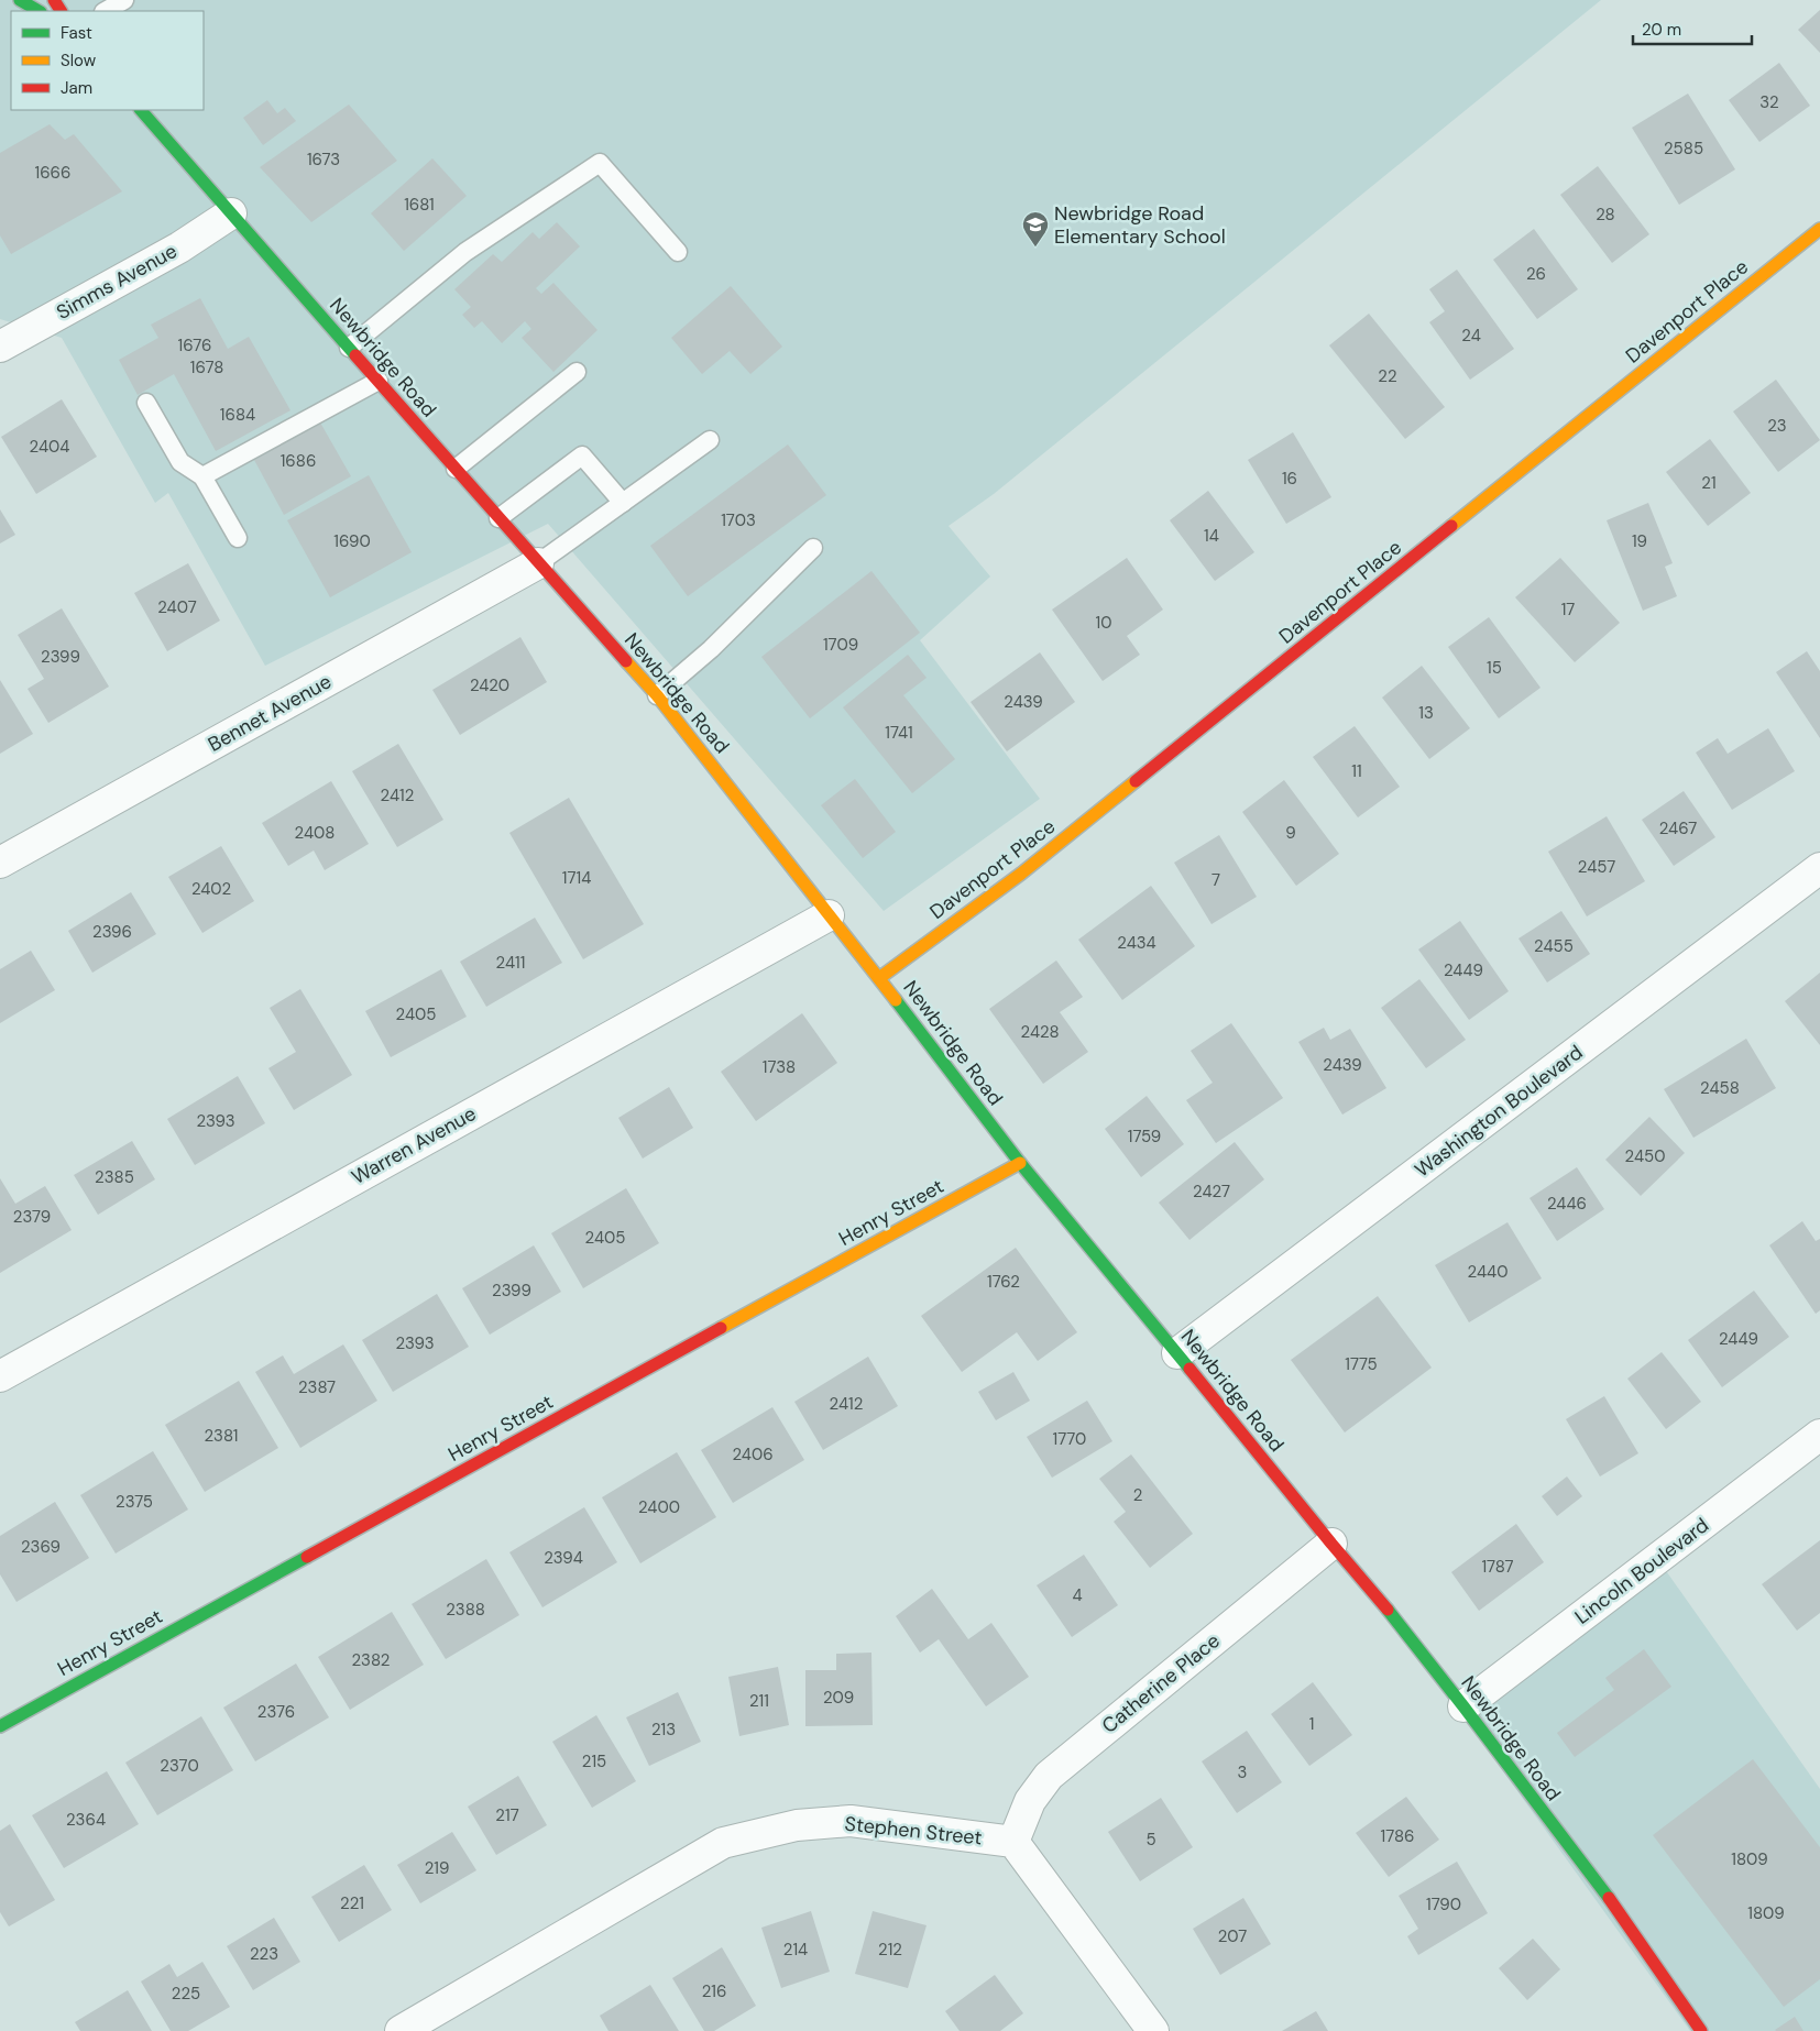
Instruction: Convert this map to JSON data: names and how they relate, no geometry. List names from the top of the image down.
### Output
{
  "streets": {
    "main road": ["Davenport Place", "Newbridge Road", "Henry Street"],
    "street": [
      "Simms Avenue",
      "Bennet Avenue",
      "Washington Boulevard",
      "Warren Avenue",
      "Lincoln Boulevard",
      "Catherine Place",
      "Stephen Street"
    ]
  },
  "crossings": [
    ["Simms Avenue", "Newbridge Road"],
    ["Davenport Place", "Newbridge Road"],
    ["Newbridge Road", "Bennet Avenue"],
    ["Newbridge Road", "Washington Boulevard"],
    ["Newbridge Road", "Warren Avenue"],
    ["Newbridge Road", "Henry Street"],
    ["Newbridge Road", "Lincoln Boulevard"],
    ["Newbridge Road", "Catherine Place"],
    ["Catherine Place", "Stephen Street"]
  ],
  "places": {
    "school or university": ["Newbridge Road Elementary School"]
  },
  "house_numbers": [
    "32",
    "2585",
    "1673",
    "1666",
    "1681",
    "28",
    "26",
    "24",
    "1676",
    "1678",
    "22",
    "1684",
    "23",
    "2404",
    "1686",
    "16",
    "21",
    "1703",
    "14",
    "1690",
    "19",
    "2407",
    "17",
    "10",
    "1709",
    "2399",
    "15",
    "2420",
    "2439",
    "13",
    "1741",
    "11",
    "2412",
    "2467",
    "2408",
    "9",
    "2457",
    "1714",
    "7",
    "2402",
    "2396",
    "2434",
    "2455",
    "2411",
    "2449",
    "2405",
    "2428",
    "2439",
    "1738",
    "2458",
    "2393",
    "1759",
    "2450",
    "2385",
    "2427",
    "2446",
    "2379",
    "2405",
    "2440",
    "1762",
    "2399",
    "2449",
    "2393",
    "1775",
    "2387",
    "2412",
    "2381",
    "1770",
    "2406",
    "2",
    "2375",
    "2400",
    "2369",
    "2394",
    "1787",
    "4",
    "2388",
    "2382",
    "209",
    "211",
    "2376",
    "1",
    "213",
    "215",
    "2370",
    "3",
    "217",
    "2364",
    "1786",
    "5",
    "1809",
    "219",
    "221",
    "1790",
    "1809",
    "207",
    "214",
    "212",
    "223",
    "216",
    "225"
  ],
  "legend": ["Fast", "Slow", "Jam"],
  "scale_bar": "20 m"
}
